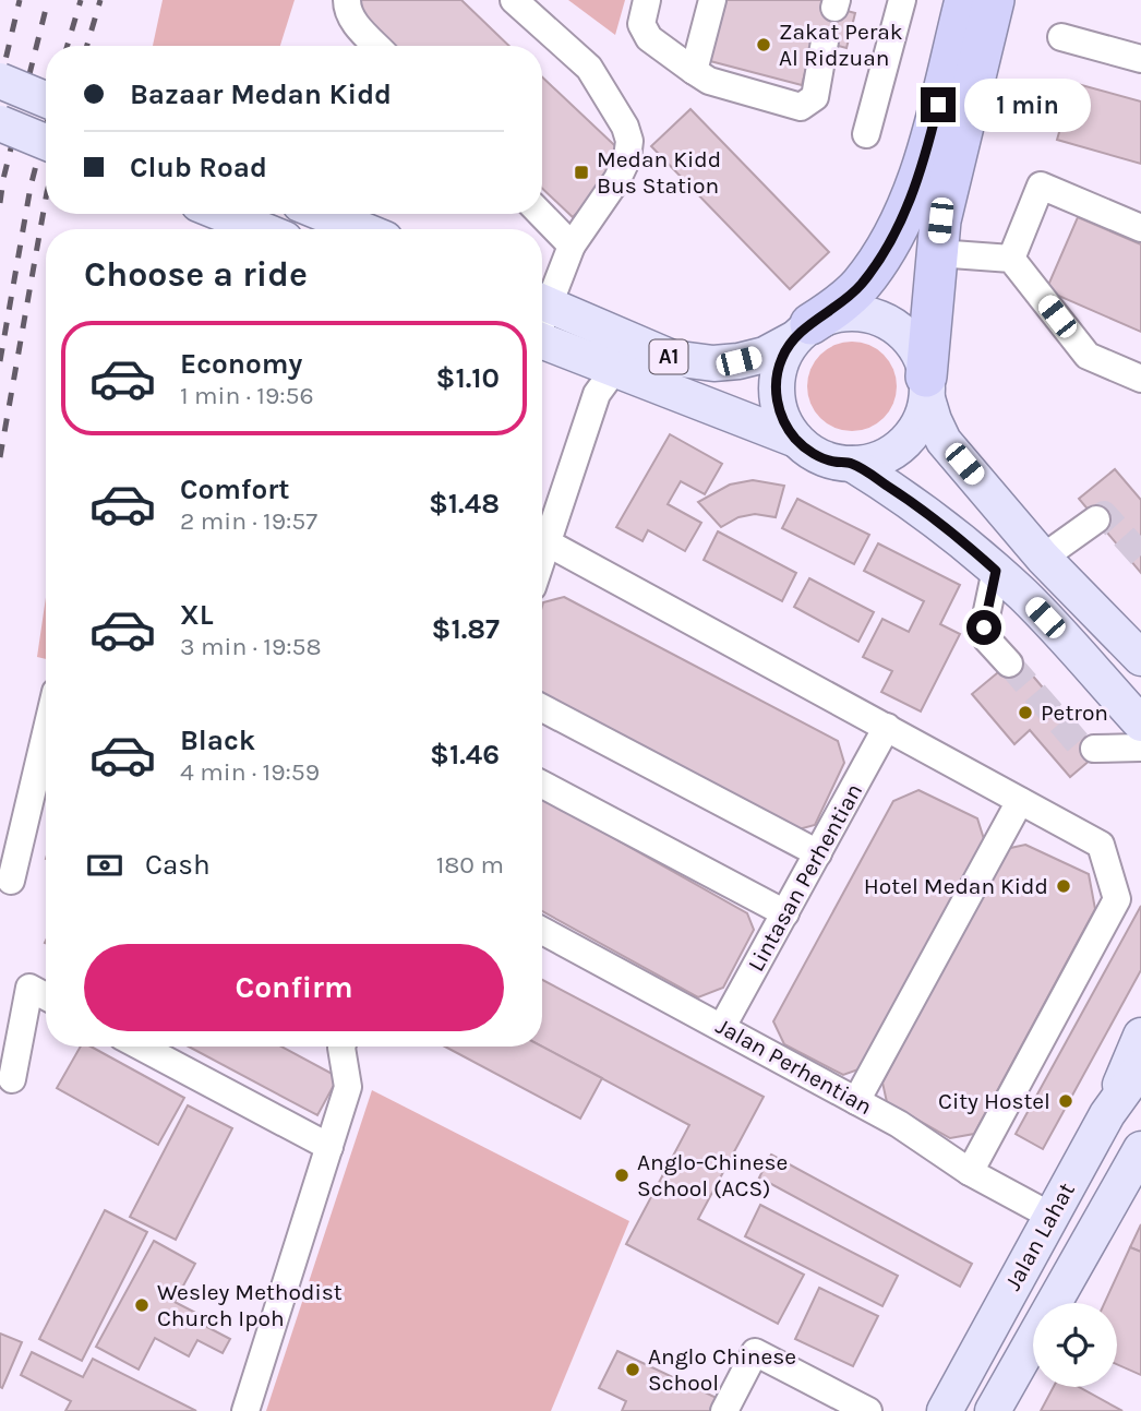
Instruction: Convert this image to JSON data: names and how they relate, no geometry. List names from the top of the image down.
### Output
{
  "streets": {
    "main road": ["A1", "Jalan Lahat"],
    "street": ["Lintasan Perhentian", "Jalan Perhentian"]
  },
  "crossings": [
    ["Lintasan Perhentian", "Jalan Perhentian"],
    ["Jalan Perhentian", "Jalan Lahat"]
  ],
  "places": {
    "other": [
      "Zakat Perak Al Ridzuan",
      "Petron",
      "Hotel Medan Kidd",
      "City Hostel",
      "Anglo-Chinese School (ACS)",
      "Wesley Methodist Church Ipoh",
      "Anglo Chinese School"
    ],
    "transit": ["Medan Kidd Bus Station"]
  },
  "page": {
    "banner": ["Bazaar Medan Kidd", "Club Road"],
    "bubble": "1 min",
    "heading": "Choose a ride",
    "list": [
      {
        "name": "Economy",
        "note": "1 min · 19:56",
        "value": "$1.10"
      },
      {
        "name": "Comfort",
        "note": "2 min · 19:57",
        "value": "$1.48"
      },
      {
        "name": "XL",
        "note": "3 min · 19:58",
        "value": "$1.87"
      },
      {
        "name": "Black",
        "note": "4 min · 19:59",
        "value": "$1.46"
      }
    ],
    "pay": ["Cash", "180 m"],
    "buttons": "Confirm"
  }
}
